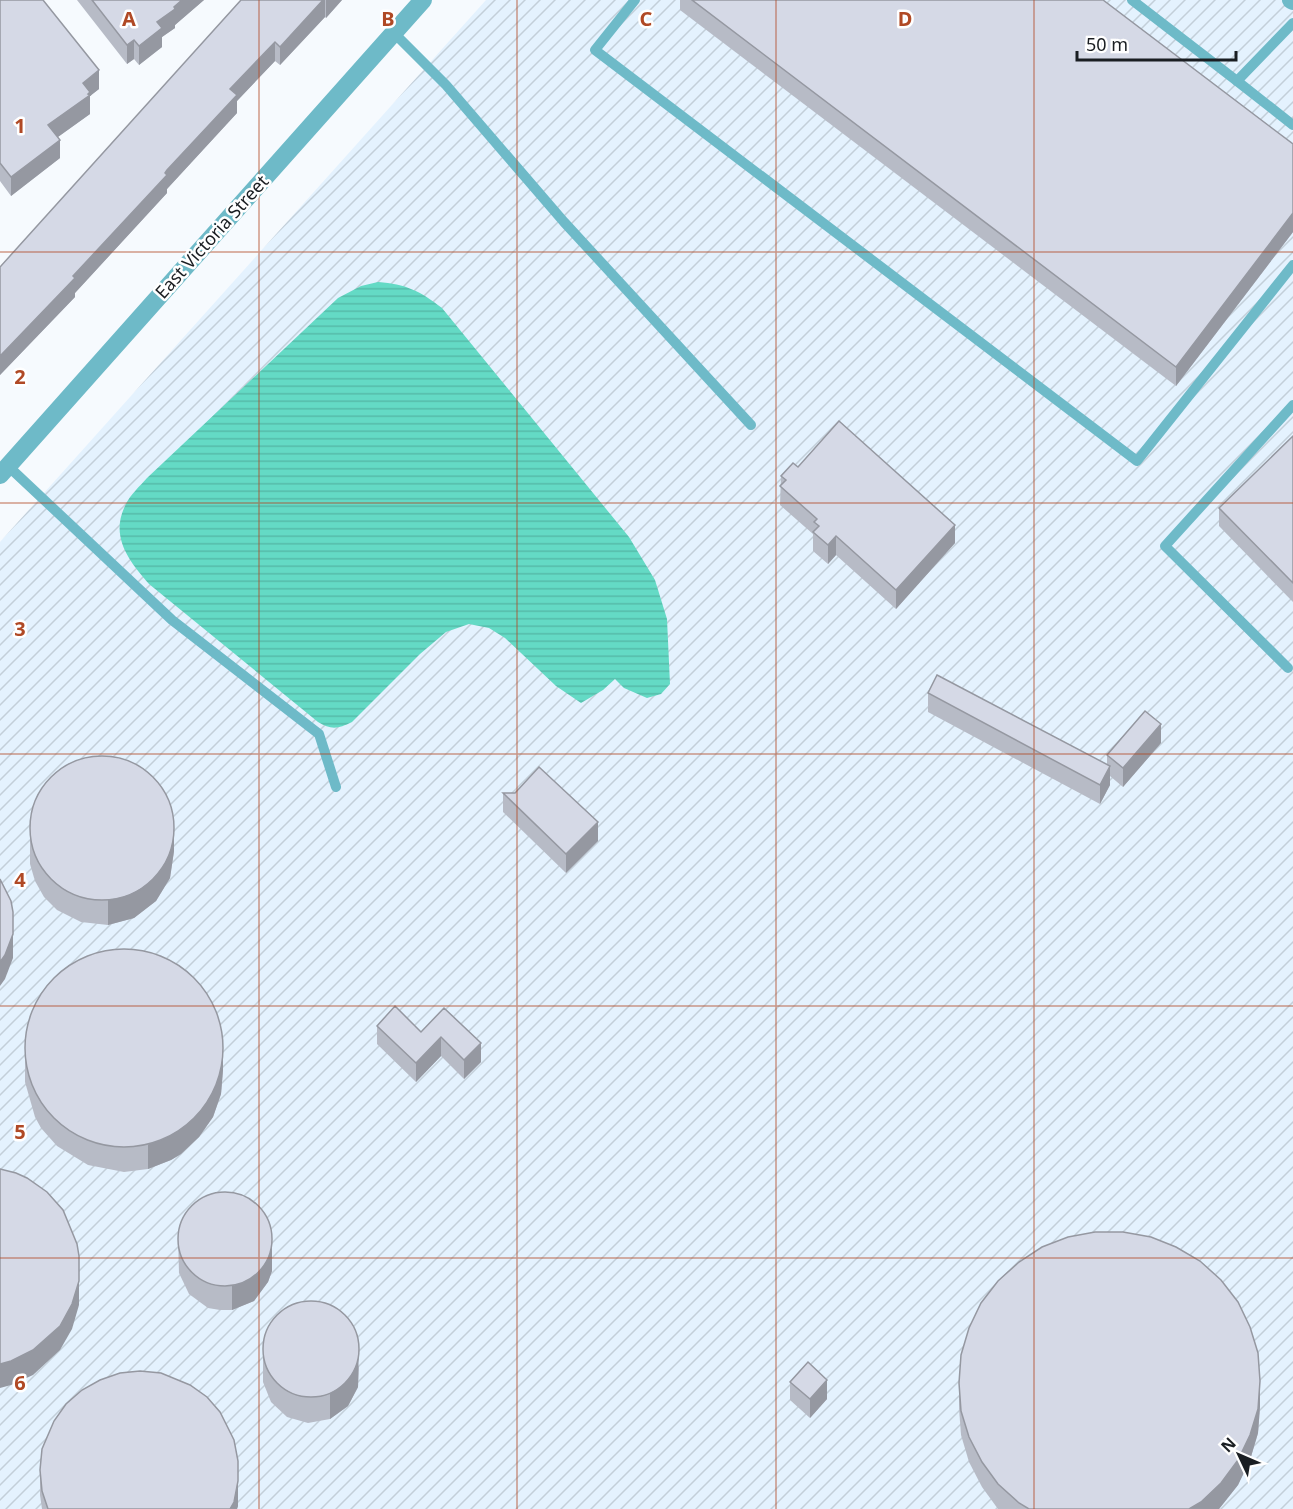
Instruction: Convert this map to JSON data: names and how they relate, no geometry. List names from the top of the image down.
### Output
{
  "streets": {
    "street": ["East Victoria Street"]
  },
  "scale_bar": "50 m",
  "north": "top left",
  "grid": {
    "columns": [
      "A",
      "B",
      "C",
      "D"
    ],
    "rows": [
      "1",
      "2",
      "3",
      "4",
      "5",
      "6"
    ]
  }
}
